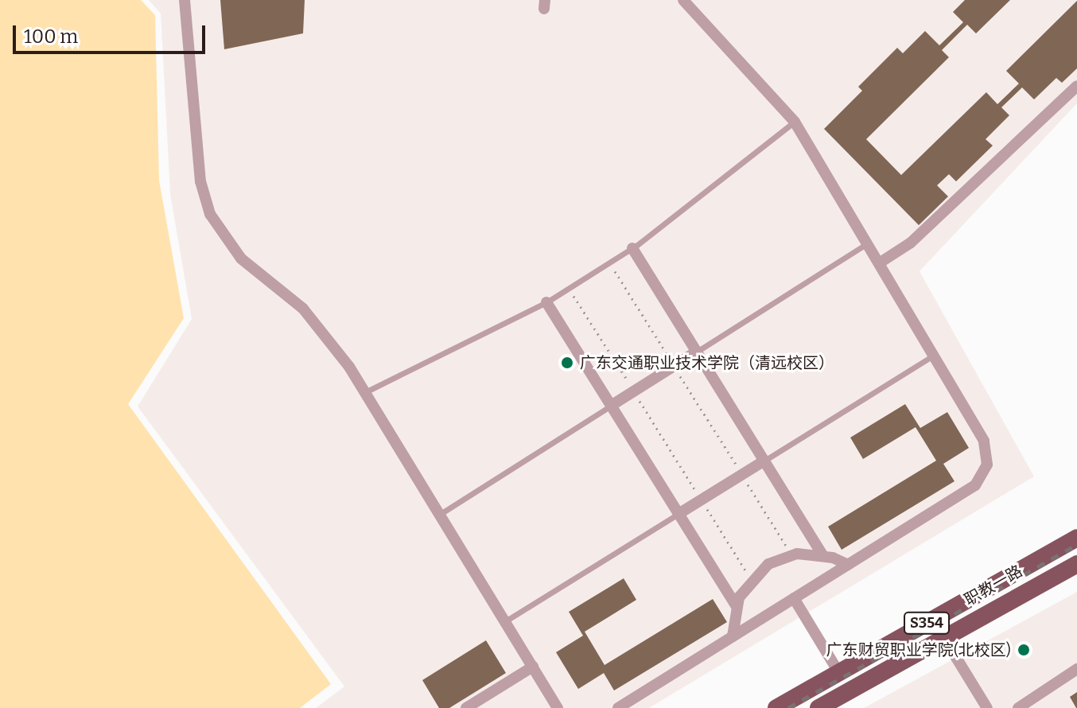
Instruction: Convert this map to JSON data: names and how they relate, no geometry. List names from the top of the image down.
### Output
{
  "streets": {
    "main road": ["职教一路", "S354"]
  },
  "places": ["广东交通职业技术学院（清远校区）", "广东财贸职业学院(北校区)"],
  "scale_bar": "100 m"
}
